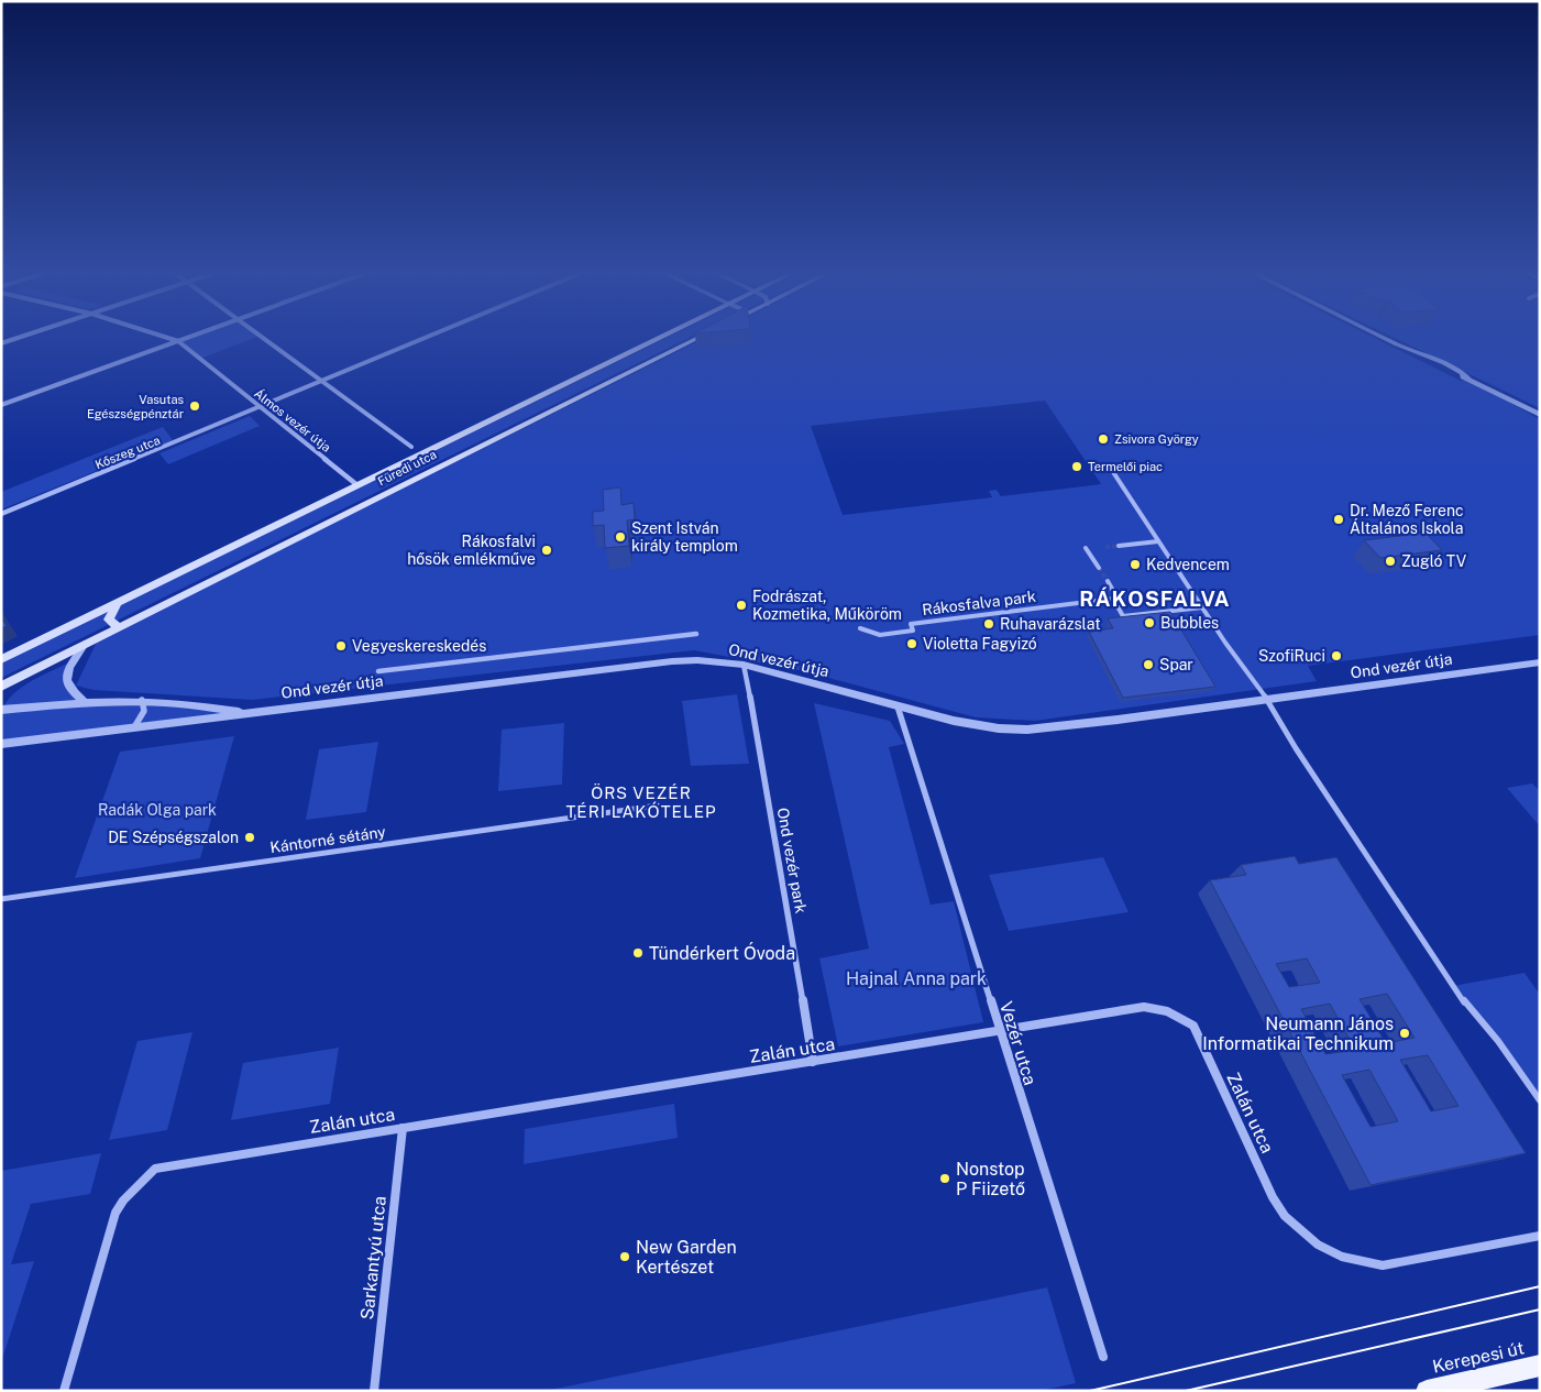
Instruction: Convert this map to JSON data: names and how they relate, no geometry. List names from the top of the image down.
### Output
{
  "streets": {
    "main road": ["Füredi utca", "Kerepesi út"],
    "street": [
      "Álmos vezér útja",
      "Kőszeg utca",
      "Rákosfalva park",
      "Ond vezér útja",
      "Kántorné sétány",
      "Ond vezér park",
      "Vezér utca",
      "Zalán utca",
      "Sarkantyú utca"
    ]
  },
  "crossings": [
    ["Álmos vezér útja", "Kőszeg utca"],
    ["Álmos vezér útja", "Füredi utca"],
    ["Ond vezér útja", "Ond vezér park"],
    ["Ond vezér útja", "Vezér utca"],
    ["Ond vezér park", "Zalán utca"],
    ["Vezér utca", "Zalán utca"],
    ["Zalán utca", "Sarkantyú utca"]
  ],
  "districts": ["RÁKOSFALVA", "ÖRS VEZÉR TÉRI LAKÓTELEP"],
  "parks": ["Radák Olga park", "Hajnal Anna park"],
  "places": [
    "Vasutas Egészségpénztár",
    "Zsivora György",
    "Termelői piac",
    "Dr. Mező Ferenc Általános Iskola",
    "Szent István király templom",
    "Rákosfalvi hősök emlékműve",
    "Zugló TV",
    "Kedvencem",
    "Fodrászat, Kozmetika, Műköröm",
    "Bubbles",
    "Ruhavarázslat",
    "Violetta Fagyizó",
    "Vegyeskereskedés",
    "SzofiRuci",
    "Spar",
    "DE Szépségszalon",
    "Tündérkert Óvoda",
    "Neumann János Informatikai Technikum",
    "Nonstop P Fiizető",
    "New Garden Kertészet"
  ]
}
